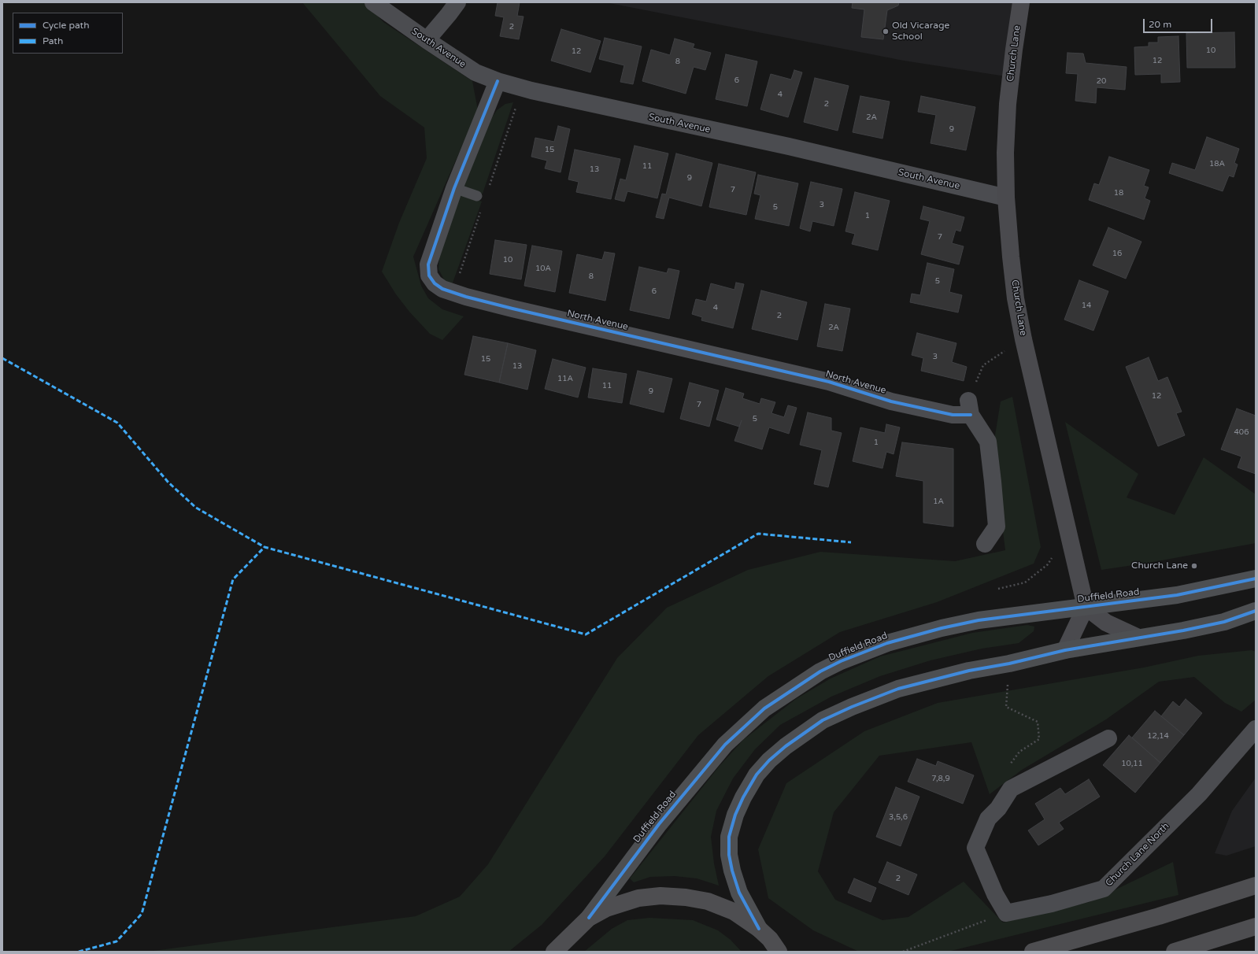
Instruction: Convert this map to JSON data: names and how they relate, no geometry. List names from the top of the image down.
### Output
{
  "streets": {
    "main road": ["Duffield Road"],
    "street": [
      "South Avenue",
      "Church Lane",
      "North Avenue",
      "Church Lane North"
    ]
  },
  "crossings": [
    ["South Avenue", "Church Lane"],
    ["South Avenue", "North Avenue"],
    ["Church Lane", "Duffield Road"]
  ],
  "places": ["Old Vicarage School", "Church Lane"],
  "house_numbers": [
    "2",
    "10",
    "12",
    "12",
    "8",
    "6",
    "20",
    "4",
    "2",
    "2A",
    "9",
    "15",
    "18A",
    "11",
    "13",
    "9",
    "7",
    "18",
    "3",
    "5",
    "1",
    "7",
    "16",
    "10",
    "10A",
    "8",
    "5",
    "6",
    "14",
    "4",
    "2",
    "2A",
    "3",
    "15",
    "13",
    "11A",
    "11",
    "9",
    "12",
    "7",
    "5",
    "406",
    "1",
    "1A",
    "12,14",
    "10,11",
    "7,8,9",
    "3,5,6",
    "2"
  ],
  "legend": ["Cycle path", "Path"],
  "scale_bar": "20 m"
}
